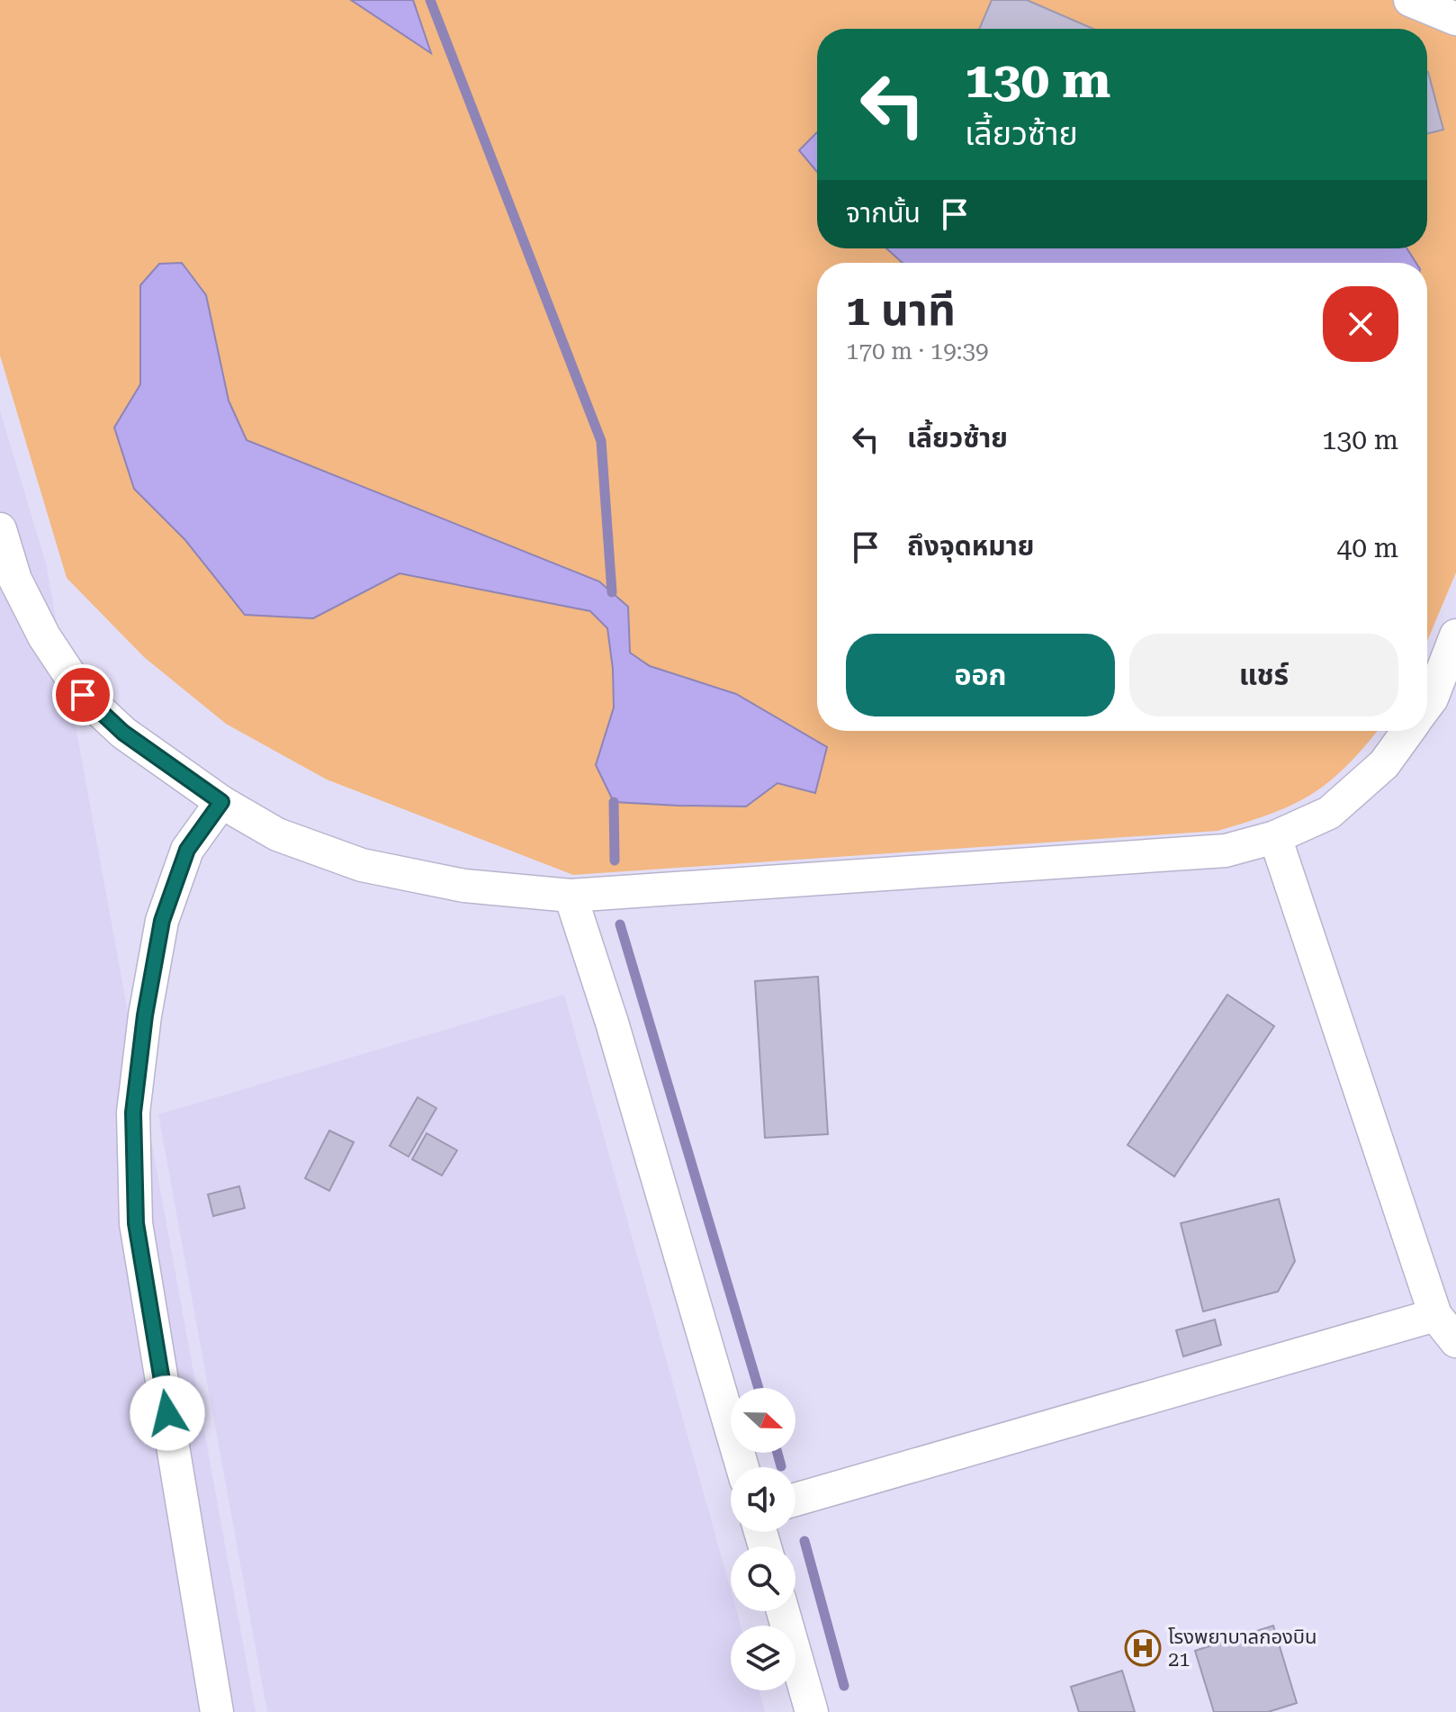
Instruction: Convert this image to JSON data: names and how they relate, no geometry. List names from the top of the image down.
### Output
{
  "places": {
    "hospital": ["โรงพยาบาลกองบิน 21"]
  },
  "north": "right",
  "page": {
    "turn": ["130 m", "เลี้ยวซ้าย"],
    "then": "จากนั้น",
    "heading": ["1 นาที", "170 m · 19:39"],
    "list": [
      {
        "name": "เลี้ยวซ้าย",
        "value": "130 m"
      },
      {
        "name": "ถึงจุดหมาย",
        "value": "40 m"
      }
    ],
    "buttons": ["ออก", "แชร์"]
  }
}
